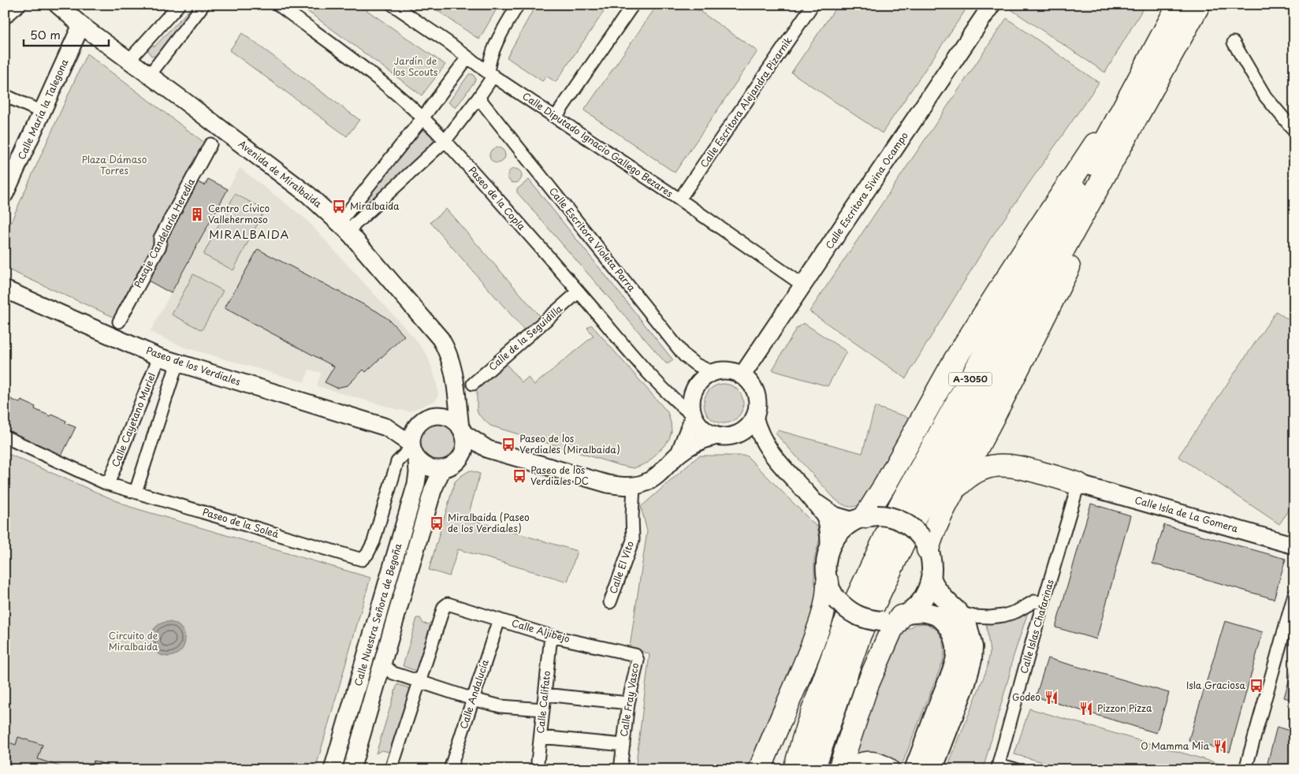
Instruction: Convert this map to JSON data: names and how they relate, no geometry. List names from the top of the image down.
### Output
{
  "streets": {
    "highway": ["A-3050"],
    "street": [
      "Calle Escritora Alejandra Pizarnik",
      "Calle María la Talegona",
      "Calle Diputado Ignacio Gallego Bezares",
      "Avenida de Miralbaida",
      "Calle Escritora Sivina Ocampo",
      "Paseo de la Copla",
      "Pasaje Candelaria Heredia",
      "Calle Escritora Violeta Parra",
      "Calle de la Seguidilla",
      "Paseo de los Verdiales",
      "Calle Cayetano Muriel",
      "Calle Isla de La Gomera",
      "Paseo de la Soleá",
      "Calle El Vito",
      "Calle Nuestra Señora de Begoña",
      "Calle Islas Chafarinas",
      "Calle Aljibejo",
      "Calle Andalucía",
      "Calle Fray Vasco",
      "Calle Califato"
    ]
  },
  "crossings": [
    ["Calle Escritora Alejandra Pizarnik", "Calle Diputado Ignacio Gallego Bezares"],
    ["Calle María la Talegona", "Avenida de Miralbaida"],
    ["Calle Diputado Ignacio Gallego Bezares", "Calle Escritora Sivina Ocampo"],
    ["Avenida de Miralbaida", "Paseo de los Verdiales"],
    ["Avenida de Miralbaida", "Paseo de la Soleá"],
    ["Avenida de Miralbaida", "Calle Nuestra Señora de Begoña"],
    ["Calle Escritora Sivina Ocampo", "Paseo de la Copla"],
    ["Calle Escritora Sivina Ocampo", "Calle Escritora Violeta Parra"],
    ["Paseo de la Copla", "Calle Escritora Violeta Parra"],
    ["Paseo de la Copla", "Calle de la Seguidilla"],
    ["Paseo de los Verdiales", "Calle Cayetano Muriel"],
    ["Paseo de los Verdiales", "Paseo de la Soleá"],
    ["Paseo de los Verdiales", "Calle Nuestra Señora de Begoña"],
    ["Calle Cayetano Muriel", "Paseo de la Soleá"],
    ["Calle Isla de La Gomera", "Calle Islas Chafarinas"],
    ["Paseo de la Soleá", "Calle Nuestra Señora de Begoña"],
    ["Calle Aljibejo", "Calle Andalucía"],
    ["Calle Aljibejo", "Calle Fray Vasco"],
    ["Calle Aljibejo", "Calle Califato"]
  ],
  "districts": ["MIRALBAIDA"],
  "parks": ["Jardín de los Scouts", "Plaza Dámaso Torres", "Circuito de Miralbaida"],
  "places": {
    "bus stop": [
      "Miralbaida",
      "Paseo de los Verdiales (Miralbaida)",
      "Paseo de los Verdiales DC",
      "Miralbaida (Paseo de los Verdiales)",
      "Isla Graciosa"
    ],
    "building": ["Centro Cívico Vallehermoso"],
    "restaurant": ["Godeo", "Pizzon Pizza", "O Mamma Mia"]
  },
  "scale_bar": "50 m"
}
